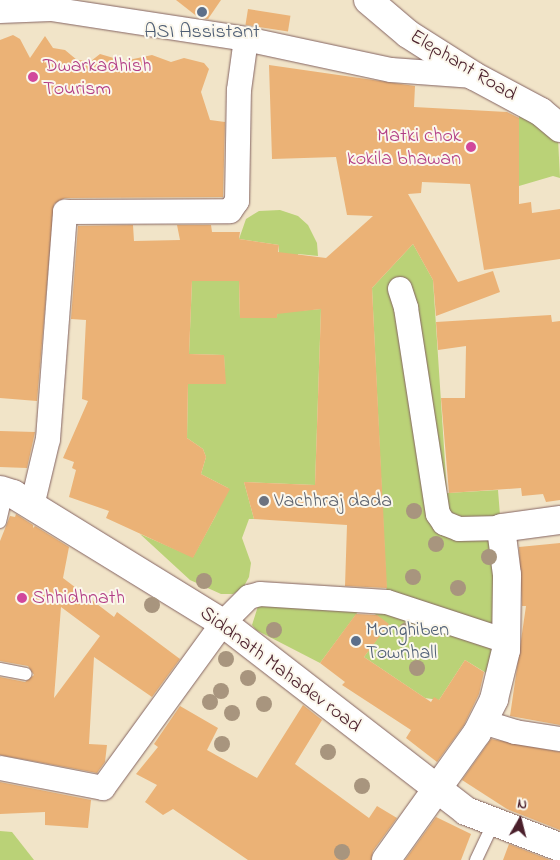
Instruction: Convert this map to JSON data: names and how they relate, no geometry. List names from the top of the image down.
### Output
{
  "streets": {
    "main road": ["Elephant Road", "Siddnath Mahadev road"]
  },
  "places": [
    "ASI Assistant",
    "Dwarkadhish Tourism",
    "Matki chok kokila bhawan",
    "Vachhraj dada",
    "Shhidhnath",
    "Monghiben Townhall"
  ],
  "north": "top"
}
